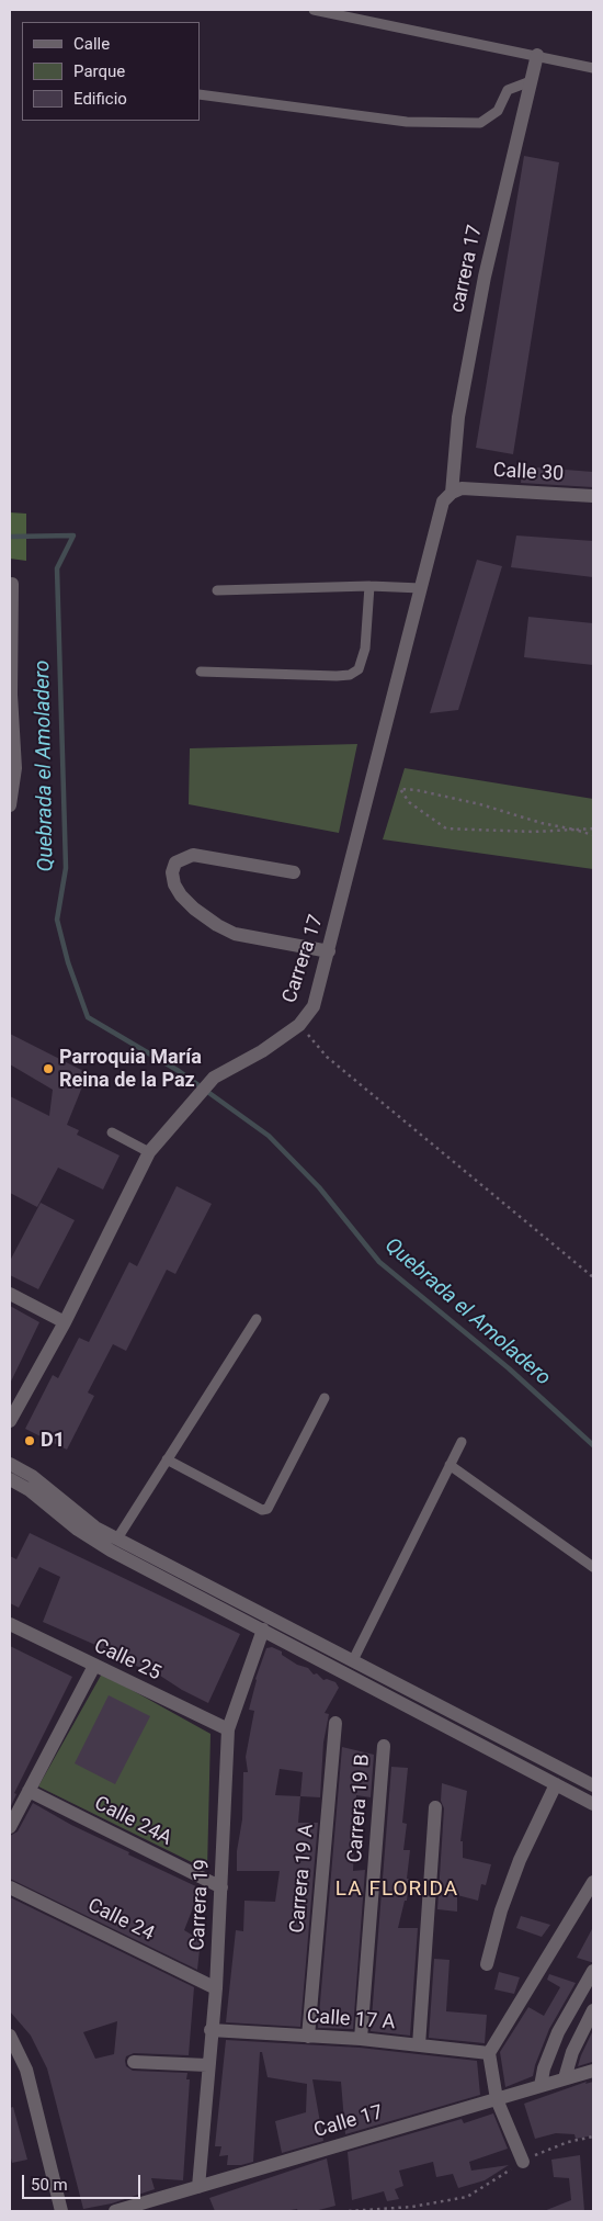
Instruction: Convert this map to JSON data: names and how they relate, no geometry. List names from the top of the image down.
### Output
{
  "streets": {
    "street": [
      "carrera 17",
      "Calle 30",
      "Carrera 17",
      "Calle 25",
      "Carrera 19 B",
      "Calle 24A",
      "Carrera 19 A",
      "Carrera 19",
      "Calle 24",
      "Calle 17 A",
      "Calle 17"
    ]
  },
  "crossings": [
    ["carrera 17", "Calle 30"],
    ["carrera 17", "Carrera 17"],
    ["Calle 30", "Carrera 17"],
    ["Calle 25", "Carrera 19"],
    ["Carrera 19 B", "Calle 17 A"],
    ["Calle 24A", "Carrera 19"],
    ["Carrera 19 A", "Calle 17 A"],
    ["Carrera 19", "Calle 24"],
    ["Carrera 19", "Calle 17 A"],
    ["Carrera 19", "Calle 17"]
  ],
  "districts": ["LA FLORIDA"],
  "water": ["Quebrada el Amoladero"],
  "places": ["Parroquia María Reina de la Paz", "D1"],
  "legend": ["Calle", "Parque", "Edificio"],
  "scale_bar": "50 m"
}
